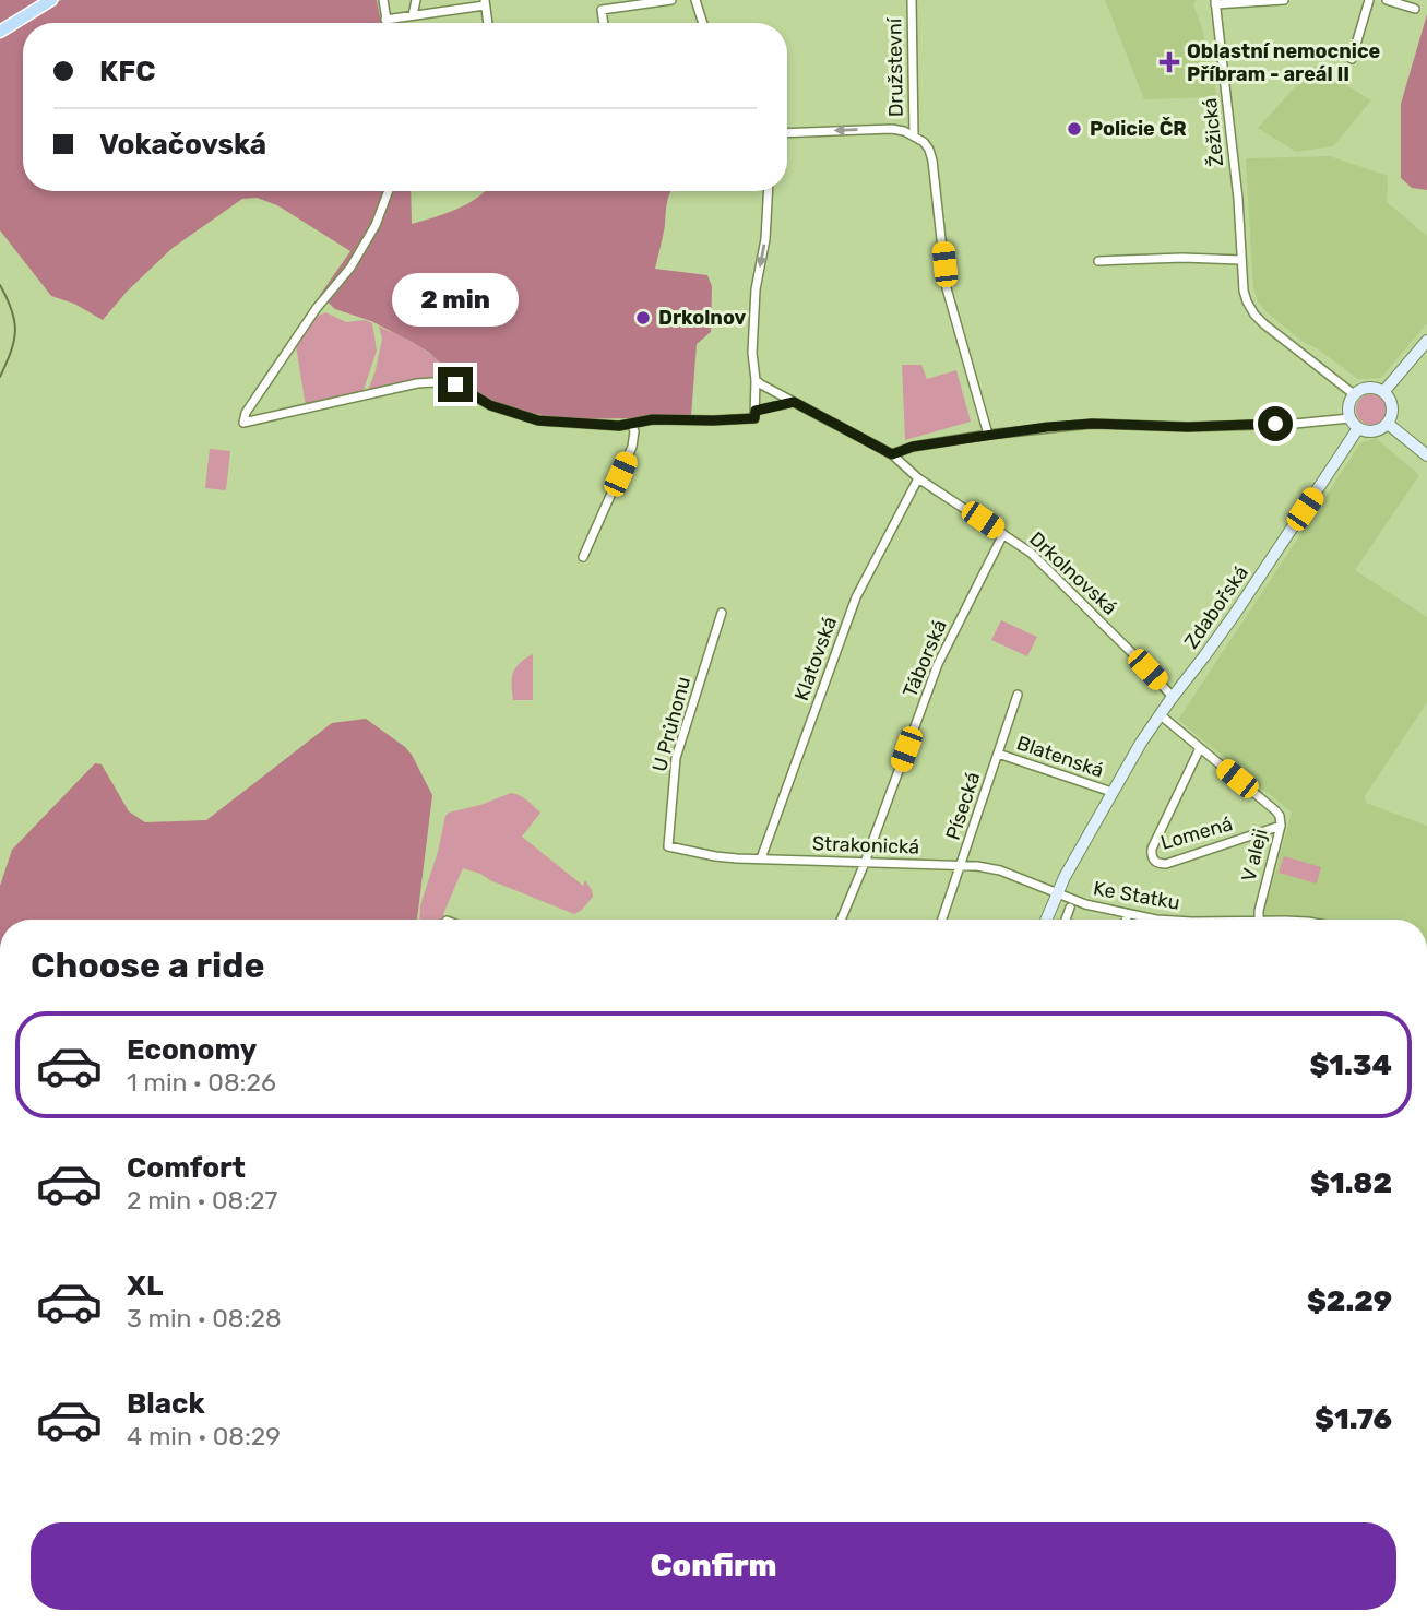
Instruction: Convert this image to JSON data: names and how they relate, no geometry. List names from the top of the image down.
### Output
{
  "streets": {
    "street": [
      "Družstevní",
      "Žežická",
      "Drkolnovská",
      "Zdabořská",
      "Klatovská",
      "Táborská",
      "U Průhonu",
      "Blatenská",
      "Písecká",
      "Lomená",
      "Strakonická",
      "V aleji",
      "Ke Statku"
    ]
  },
  "crossings": [
    ["Žežická", "Zdabořská"],
    ["Drkolnovská", "Zdabořská"],
    ["Drkolnovská", "Klatovská"],
    ["Drkolnovská", "Táborská"],
    ["Zdabořská", "Blatenská"],
    ["Zdabořská", "Strakonická"],
    ["Zdabořská", "V aleji"],
    ["Zdabořská", "Ke Statku"],
    ["Klatovská", "Strakonická"],
    ["Táborská", "Strakonická"],
    ["U Průhonu", "Strakonická"],
    ["Blatenská", "Písecká"],
    ["Písecká", "Strakonická"],
    ["Lomená", "V aleji"],
    ["Strakonická", "Ke Statku"]
  ],
  "places": {
    "health": ["Oblastní nemocnice Příbram - areál II"],
    "other": ["Policie ČR", "Drkolnov"]
  },
  "page": {
    "banner": ["KFC", "Vokačovská"],
    "bubble": "2 min",
    "heading": "Choose a ride",
    "list": [
      {
        "name": "Economy",
        "note": "1 min · 08:26",
        "value": "$1.34"
      },
      {
        "name": "Comfort",
        "note": "2 min · 08:27",
        "value": "$1.82"
      },
      {
        "name": "XL",
        "note": "3 min · 08:28",
        "value": "$2.29"
      },
      {
        "name": "Black",
        "note": "4 min · 08:29",
        "value": "$1.76"
      }
    ],
    "buttons": "Confirm"
  }
}
